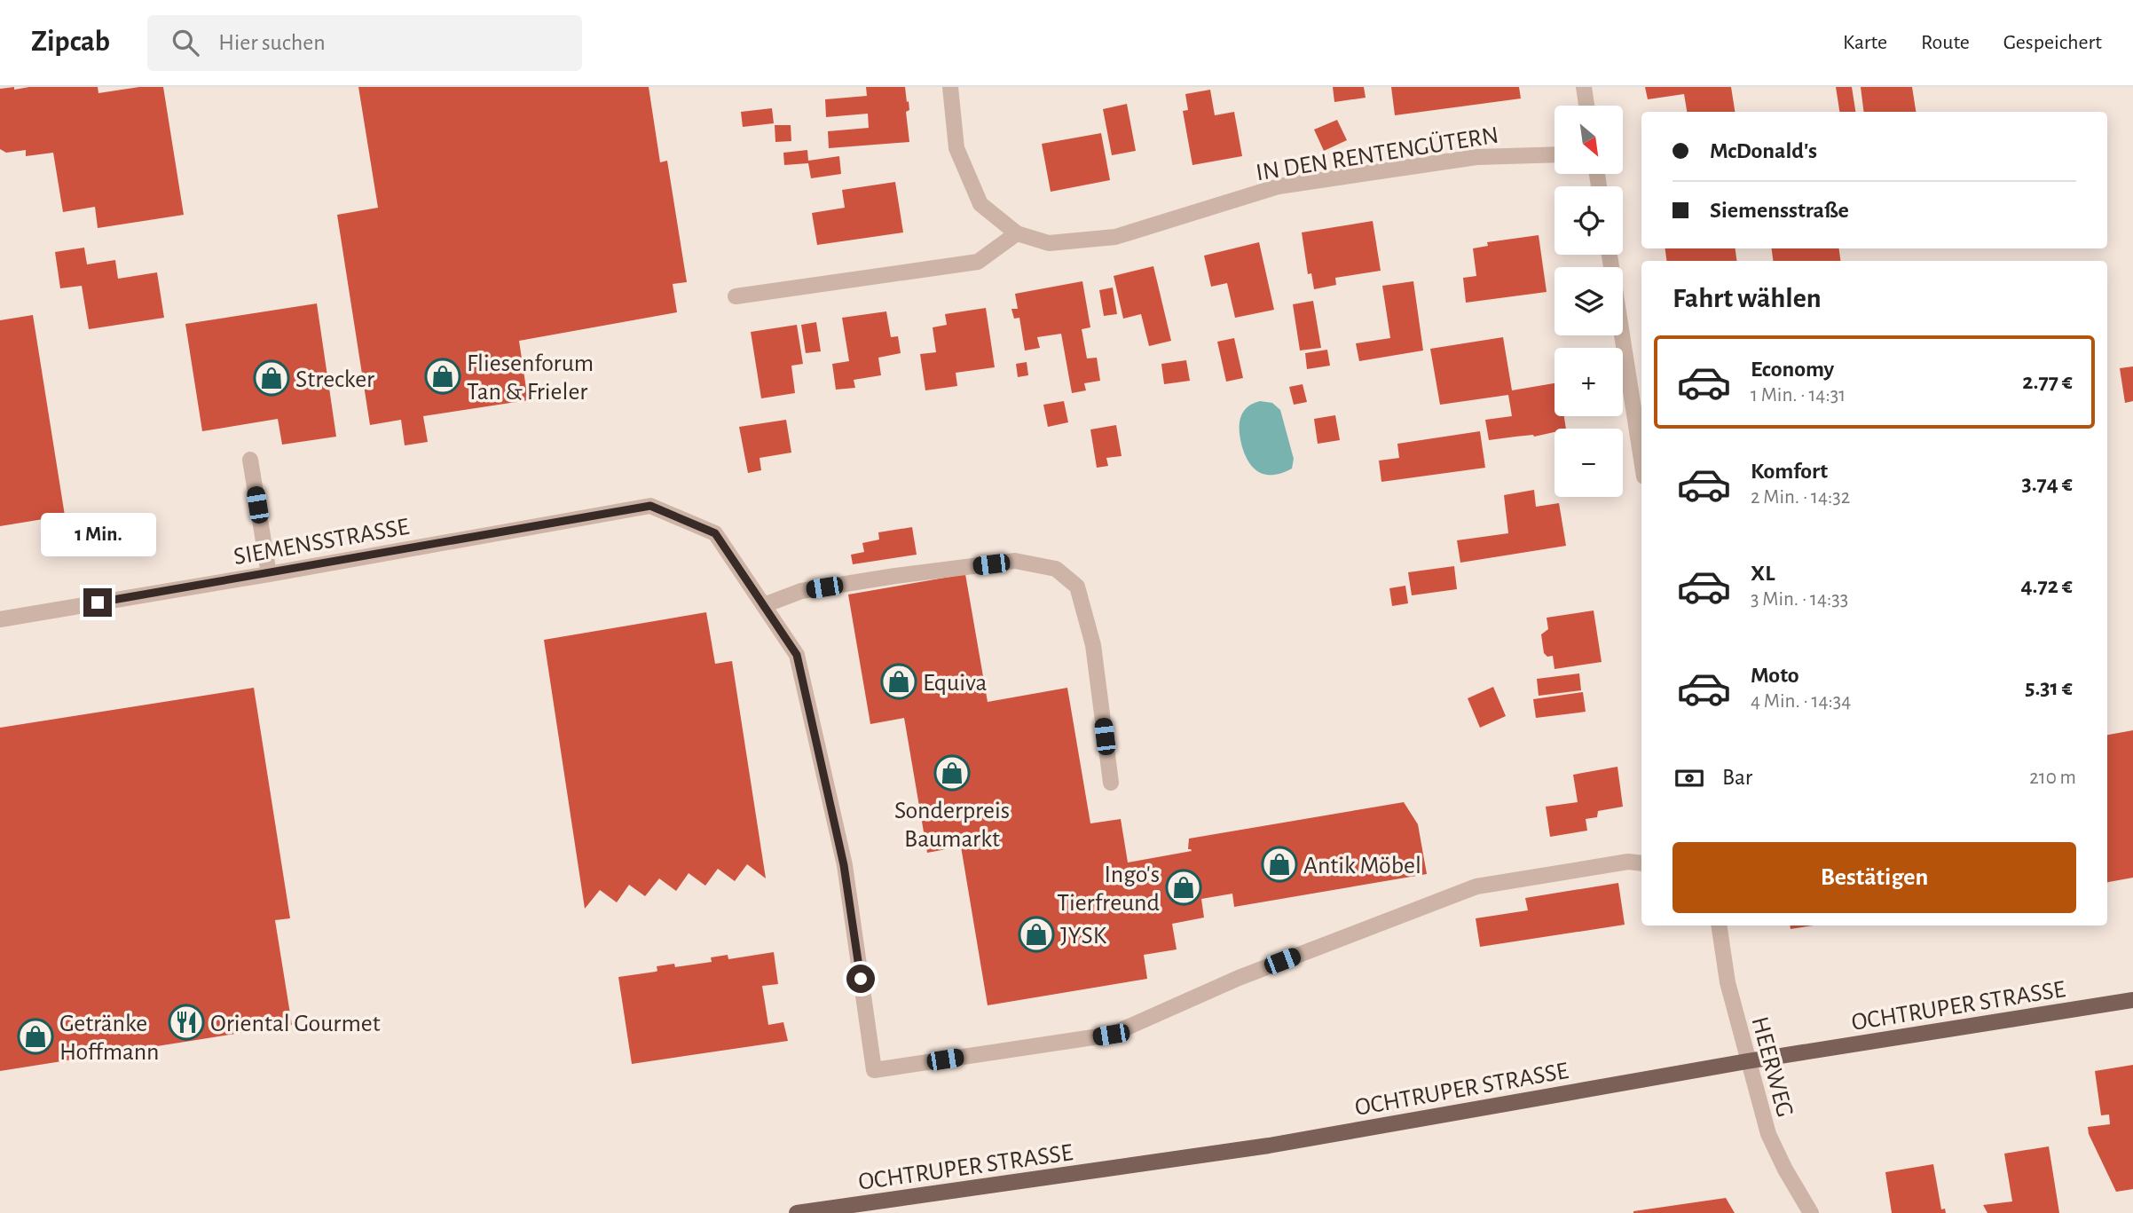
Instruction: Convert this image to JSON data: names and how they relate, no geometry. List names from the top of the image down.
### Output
{
  "streets": {
    "main road": ["OCHTRUPER STRASSE"],
    "street": ["IN DEN RENTENGÜTERN", "SIEMENSSTRASSE", "HEERWEG"]
  },
  "crossings": [
    ["OCHTRUPER STRASSE", "HEERWEG"]
  ],
  "places": {
    "shop": [
      "Fliesenforum Tan & Frieler",
      "Strecker",
      "Equiva",
      "Sonderpreis Baumarkt",
      "Antik Möbel",
      "Ingo's Tierfreund",
      "JYSK",
      "Getränke Hoffmann"
    ],
    "restaurant": ["Oriental Gourmet"]
  },
  "north": "bottom right",
  "page": {
    "header": "Zipcab",
    "search": "Hier suchen",
    "nav": ["Karte", "Route", "Gespeichert"],
    "map_buttons": ["+", "−"],
    "banner": ["McDonald's", "Siemensstraße"],
    "heading": "Fahrt wählen",
    "list": [
      {
        "name": "Economy",
        "note": "1 Min. · 14:31",
        "value": "2.77 €"
      },
      {
        "name": "Komfort",
        "note": "2 Min. · 14:32",
        "value": "3.74 €"
      },
      {
        "name": "XL",
        "note": "3 Min. · 14:33",
        "value": "4.72 €"
      },
      {
        "name": "Moto",
        "note": "4 Min. · 14:34",
        "value": "5.31 €"
      }
    ],
    "bubble": "1 Min.",
    "pay": ["Bar", "210 m"],
    "buttons": "Bestätigen"
  }
}
